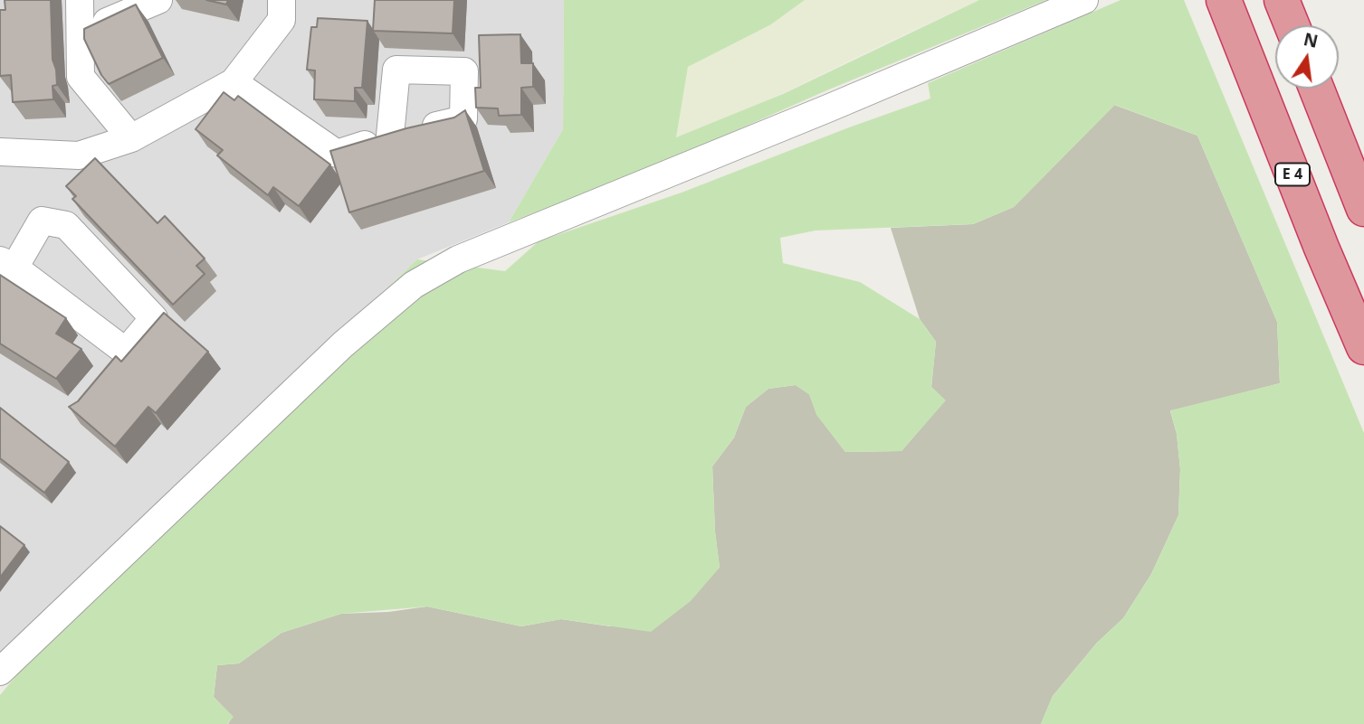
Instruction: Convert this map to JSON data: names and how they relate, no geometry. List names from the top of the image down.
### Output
{
  "streets": {
    "highway": ["E 4"]
  },
  "north": "top"
}
